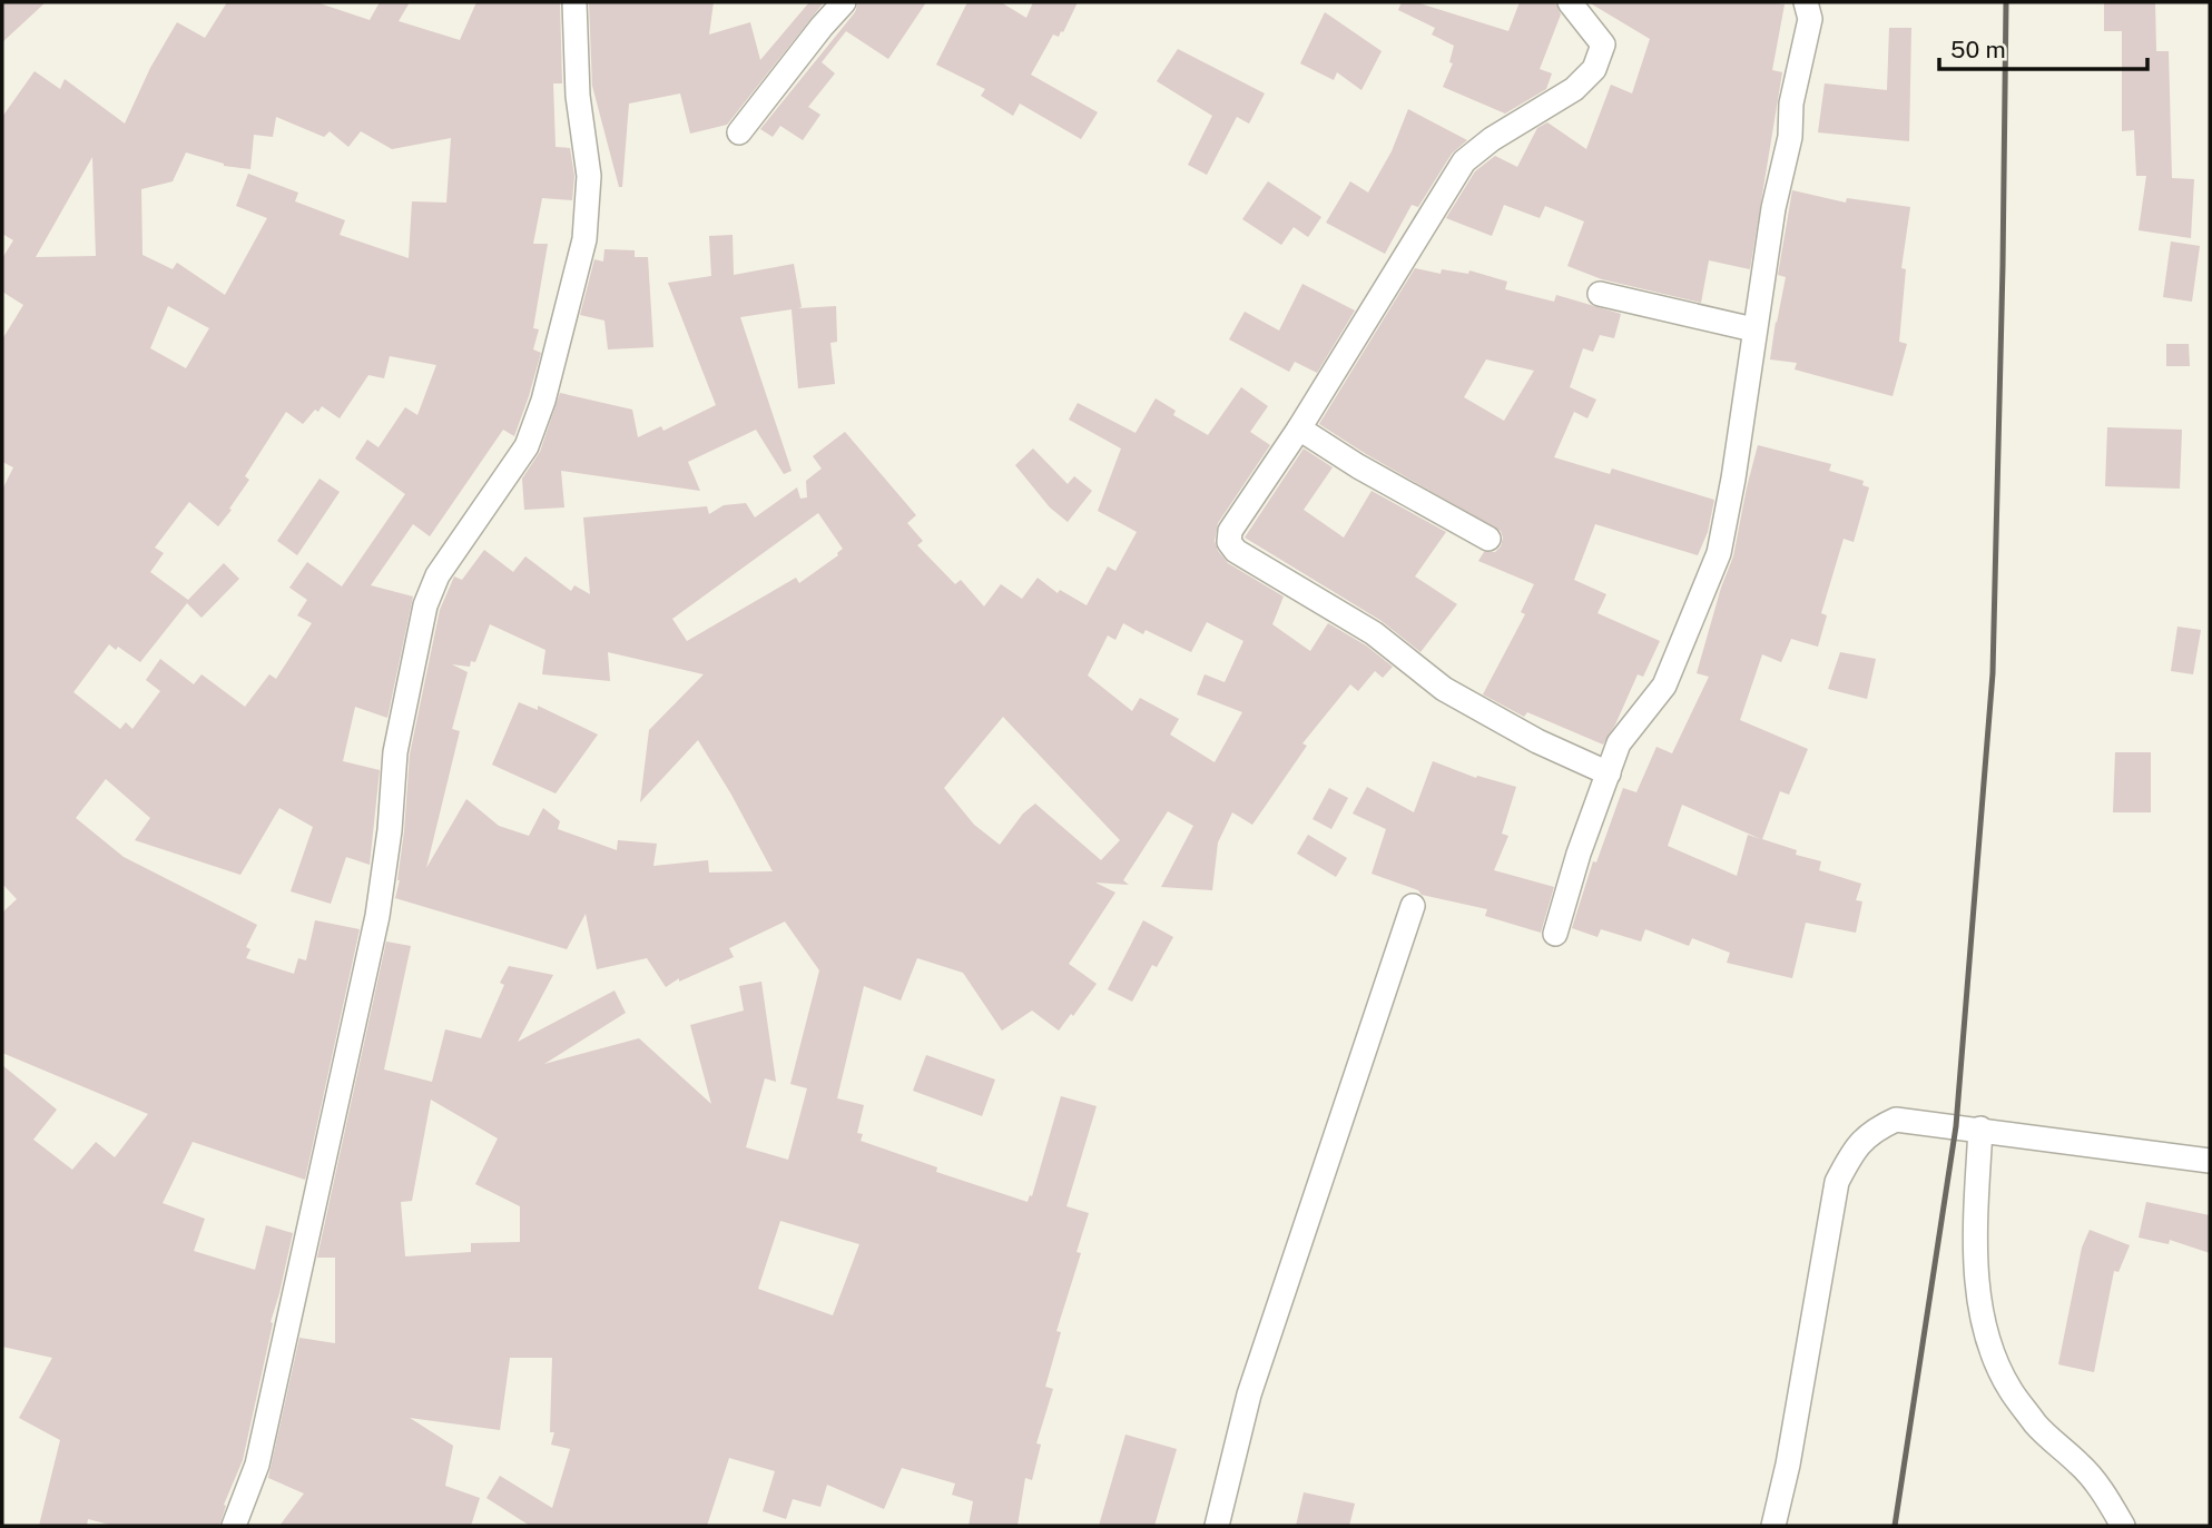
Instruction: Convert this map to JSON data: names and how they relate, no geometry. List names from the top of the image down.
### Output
{
  "scale_bar": "50 m"
}
